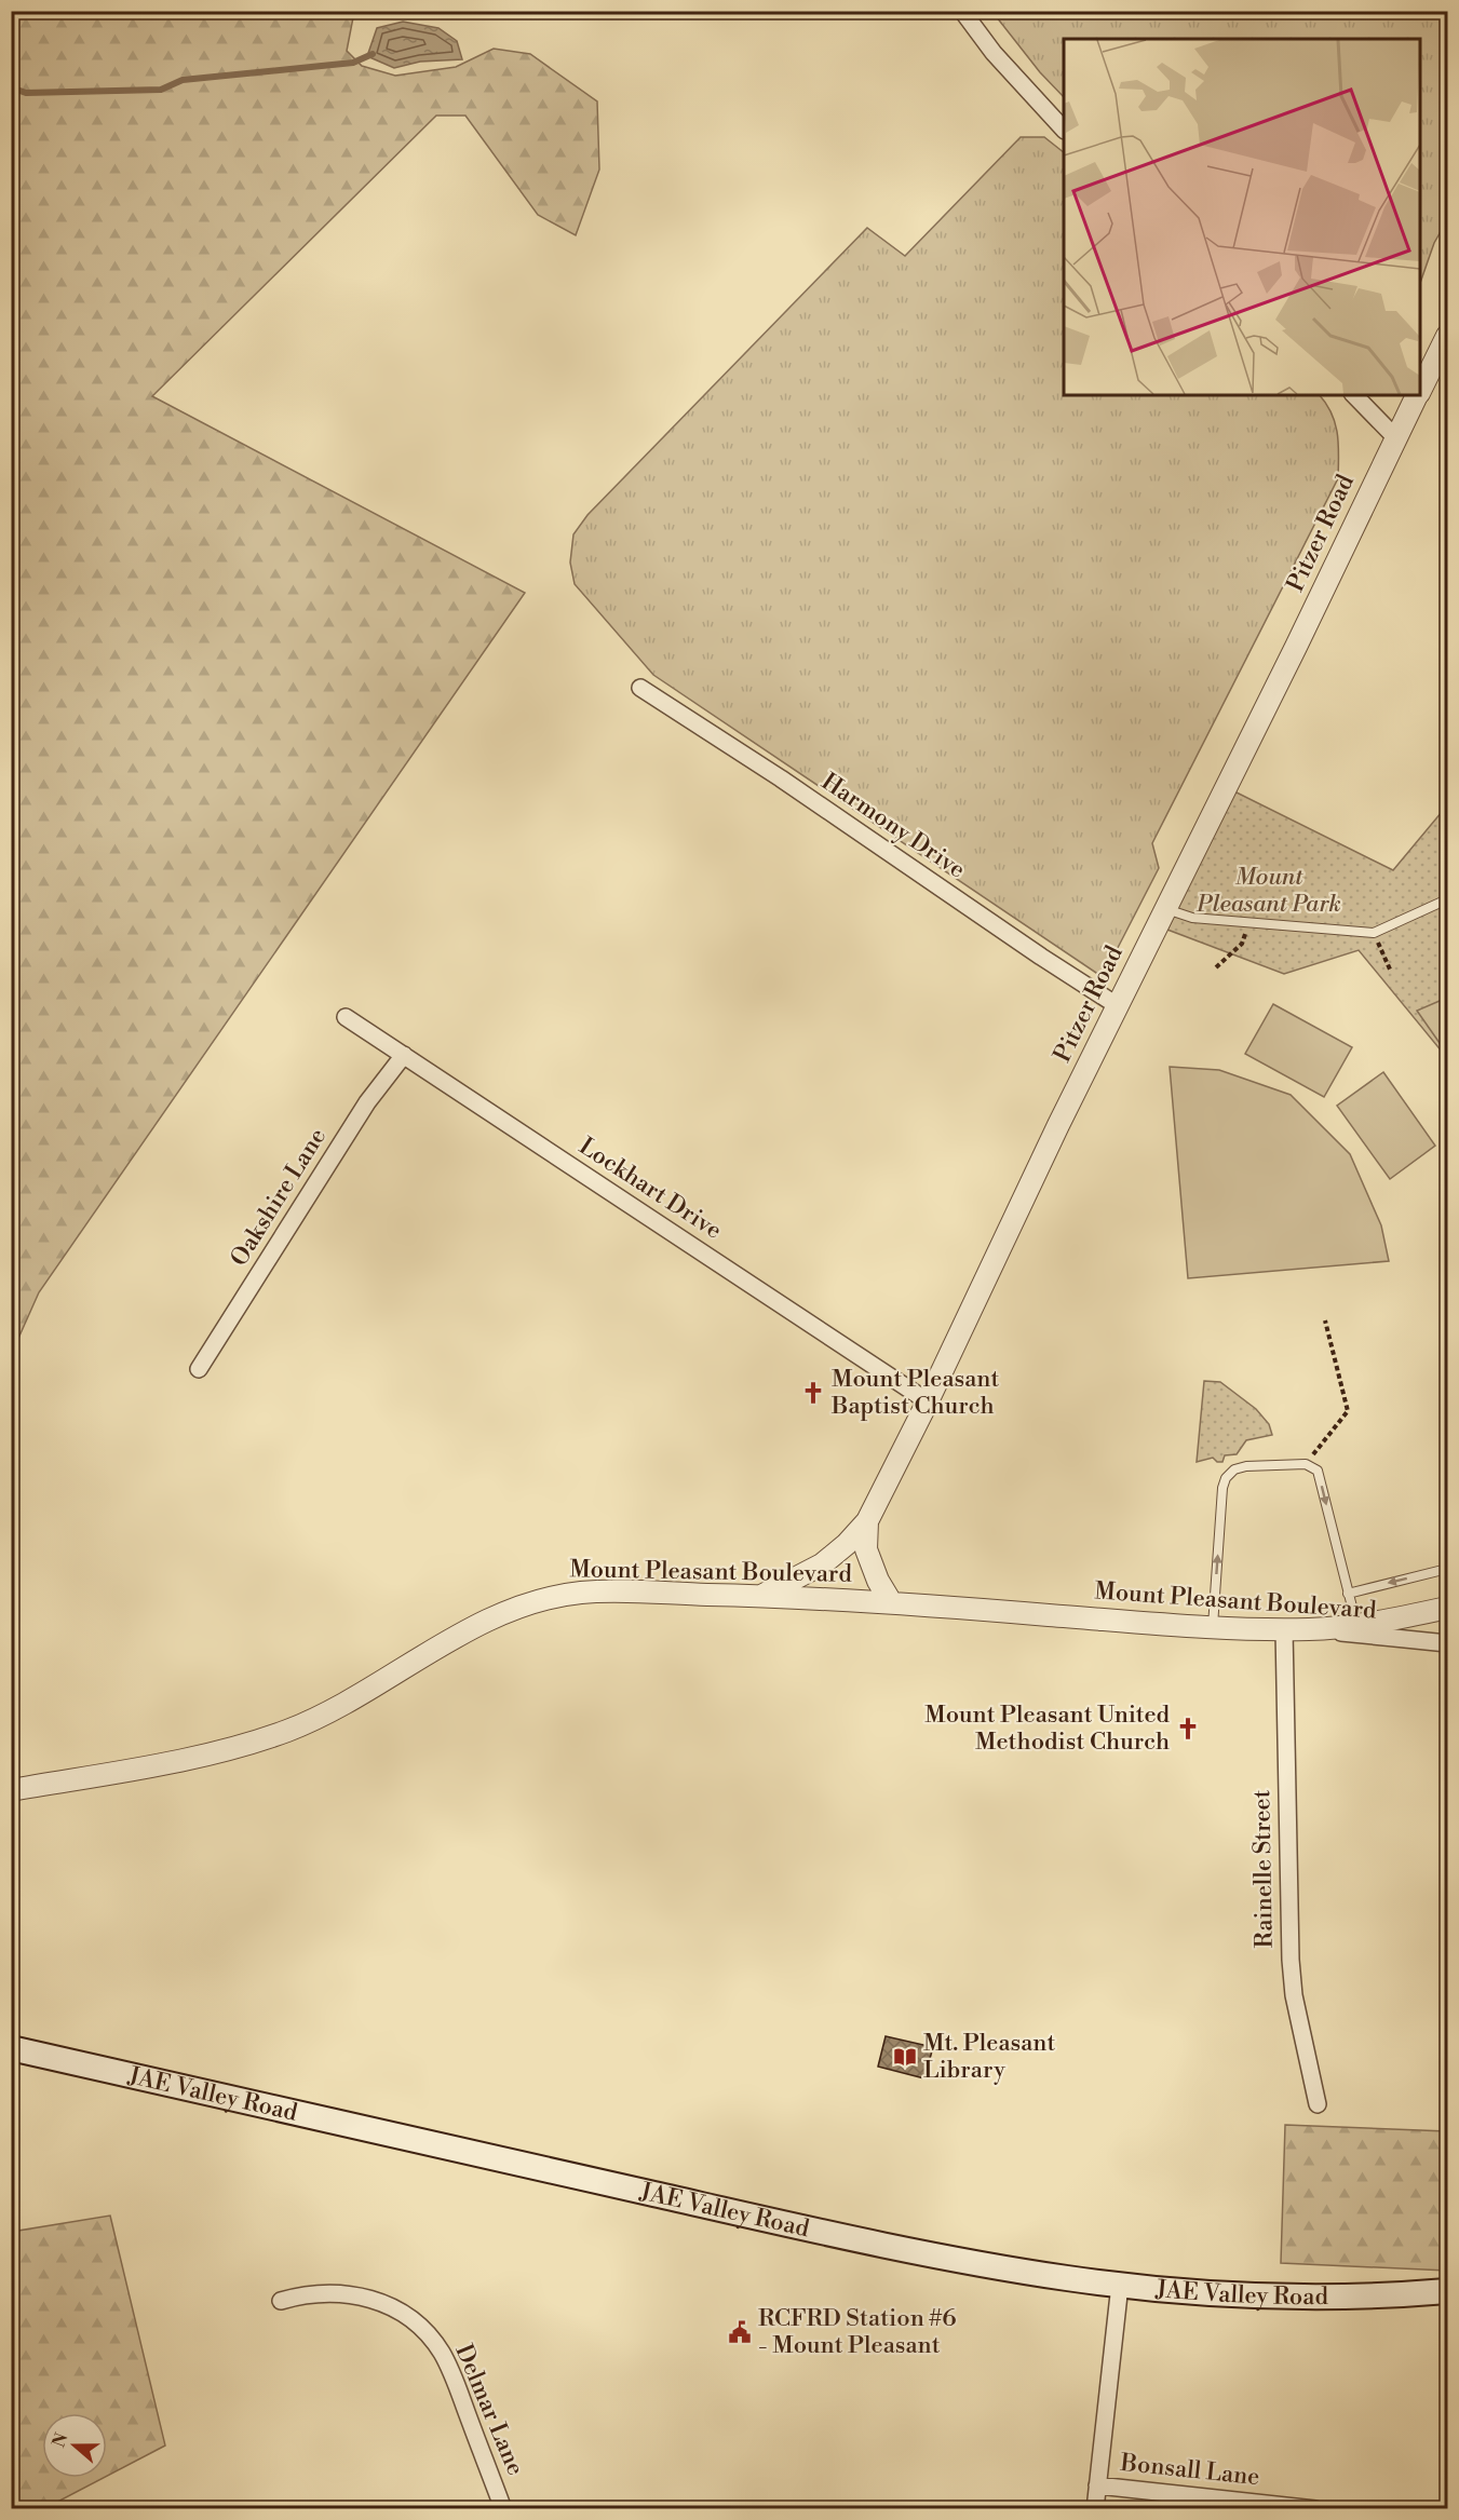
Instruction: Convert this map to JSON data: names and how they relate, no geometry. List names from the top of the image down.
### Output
{
  "streets": {
    "main road": ["JAE Valley Road"],
    "street": [
      "Pitzer Road",
      "Harmony Drive",
      "Lockhart Drive",
      "Oakshire Lane",
      "Mount Pleasant Boulevard",
      "Rainelle Street",
      "Delmar Lane",
      "Bonsall Lane"
    ]
  },
  "crossings": [
    ["Pitzer Road", "Harmony Drive"],
    ["Pitzer Road", "Lockhart Drive"],
    ["Pitzer Road", "Mount Pleasant Boulevard"],
    ["Lockhart Drive", "Oakshire Lane"],
    ["Mount Pleasant Boulevard", "Rainelle Street"]
  ],
  "parks": ["Mount Pleasant Park"],
  "places": {
    "church": ["Mount Pleasant Baptist Church", "Mount Pleasant United Methodist Church"],
    "library": ["Mt. Pleasant Library"],
    "public building": ["RCFRD Station #6 - Mount Pleasant"]
  },
  "north": "left"
}
